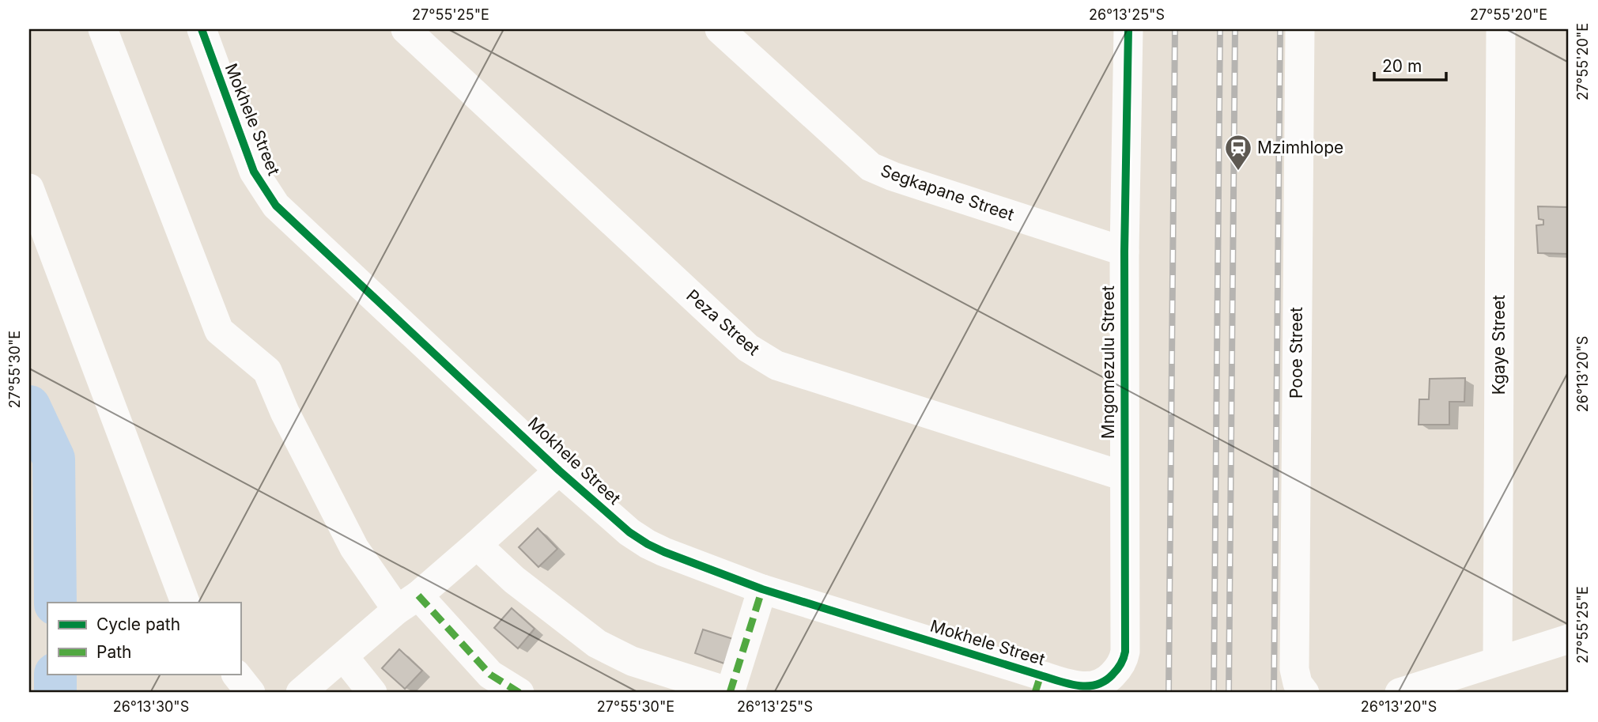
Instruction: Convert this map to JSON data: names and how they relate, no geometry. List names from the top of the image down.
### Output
{
  "streets": {
    "street": [
      "Mokhele Street",
      "Segkapane Street",
      "Peza Street",
      "Kgaye Street",
      "Pooe Street",
      "Mngomezulu Street"
    ]
  },
  "crossings": [
    ["Mokhele Street", "Mngomezulu Street"],
    ["Segkapane Street", "Mngomezulu Street"],
    ["Peza Street", "Mngomezulu Street"]
  ],
  "places": {
    "station": ["Mzimhlope"]
  },
  "legend": ["Cycle path", "Path"],
  "scale_bar": "20 m",
  "coordinates": [
    "27°55'25\"E",
    "26°13'25\"S",
    "27°55'20\"E",
    "27°55'30\"E",
    "26°13'20\"S",
    "26°13'30\"S"
  ]
}
